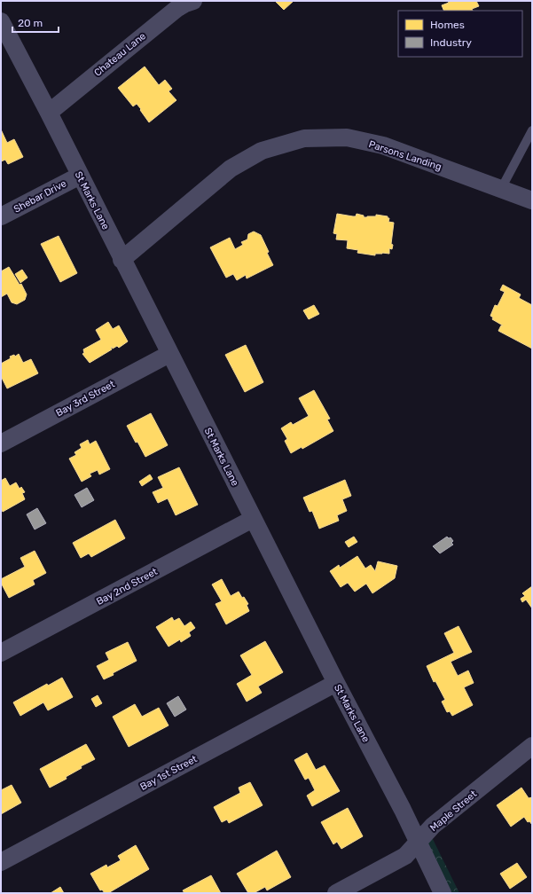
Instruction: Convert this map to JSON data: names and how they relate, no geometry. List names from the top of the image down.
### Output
{
  "streets": {
    "street": [
      "Chateau Lane",
      "Parsons Landing",
      "Shebar Drive",
      "St Marks Lane",
      "Bay 3rd Street",
      "Bay 2nd Street",
      "Bay 1st Street",
      "Maple Street"
    ]
  },
  "crossings": [
    ["Chateau Lane", "St Marks Lane"],
    ["Parsons Landing", "St Marks Lane"],
    ["Shebar Drive", "St Marks Lane"],
    ["St Marks Lane", "Bay 3rd Street"],
    ["St Marks Lane", "Bay 2nd Street"],
    ["St Marks Lane", "Bay 1st Street"],
    ["St Marks Lane", "Maple Street"]
  ],
  "legend": ["Homes", "Industry"],
  "scale_bar": "20 m"
}
